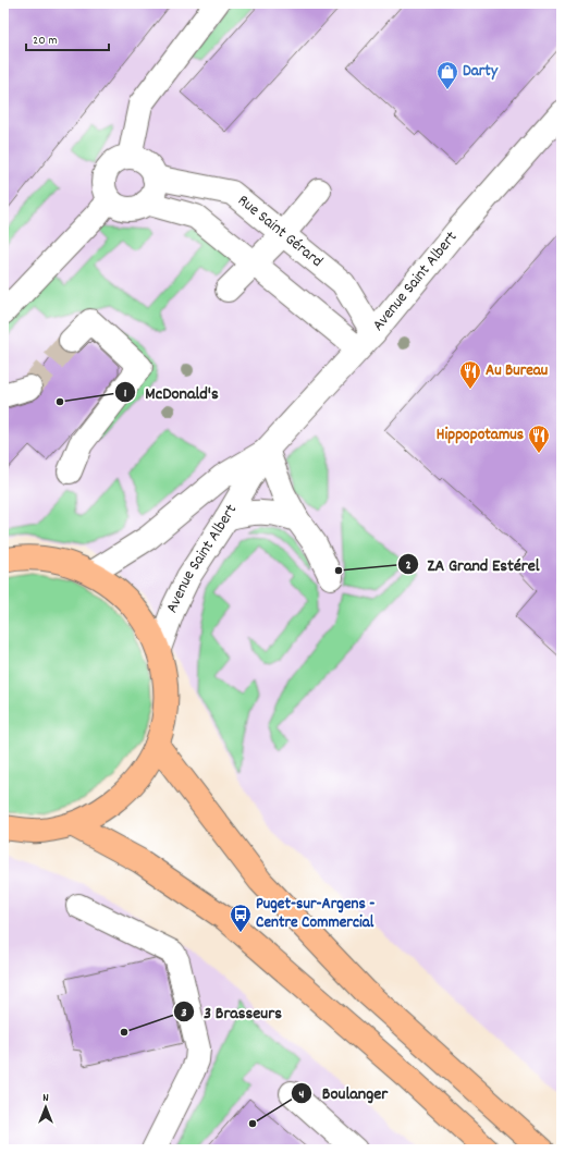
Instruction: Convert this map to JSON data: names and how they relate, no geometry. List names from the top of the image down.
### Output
{
  "streets": {
    "lane": ["Rue Saint Gérard", "Avenue Saint Albert"]
  },
  "crossings": [
    ["Rue Saint Gérard", "Avenue Saint Albert"]
  ],
  "places": {
    "shop": ["Darty"],
    "restaurant": ["Au Bureau", "Hippopotamus"],
    "other": [
      "McDonald's",
      "ZA Grand Estérel",
      "3 Brasseurs",
      "Boulanger"
    ],
    "bus stop": ["Puget-sur-Argens - Centre Commercial"]
  },
  "scale_bar": "20 m",
  "north": "top"
}
